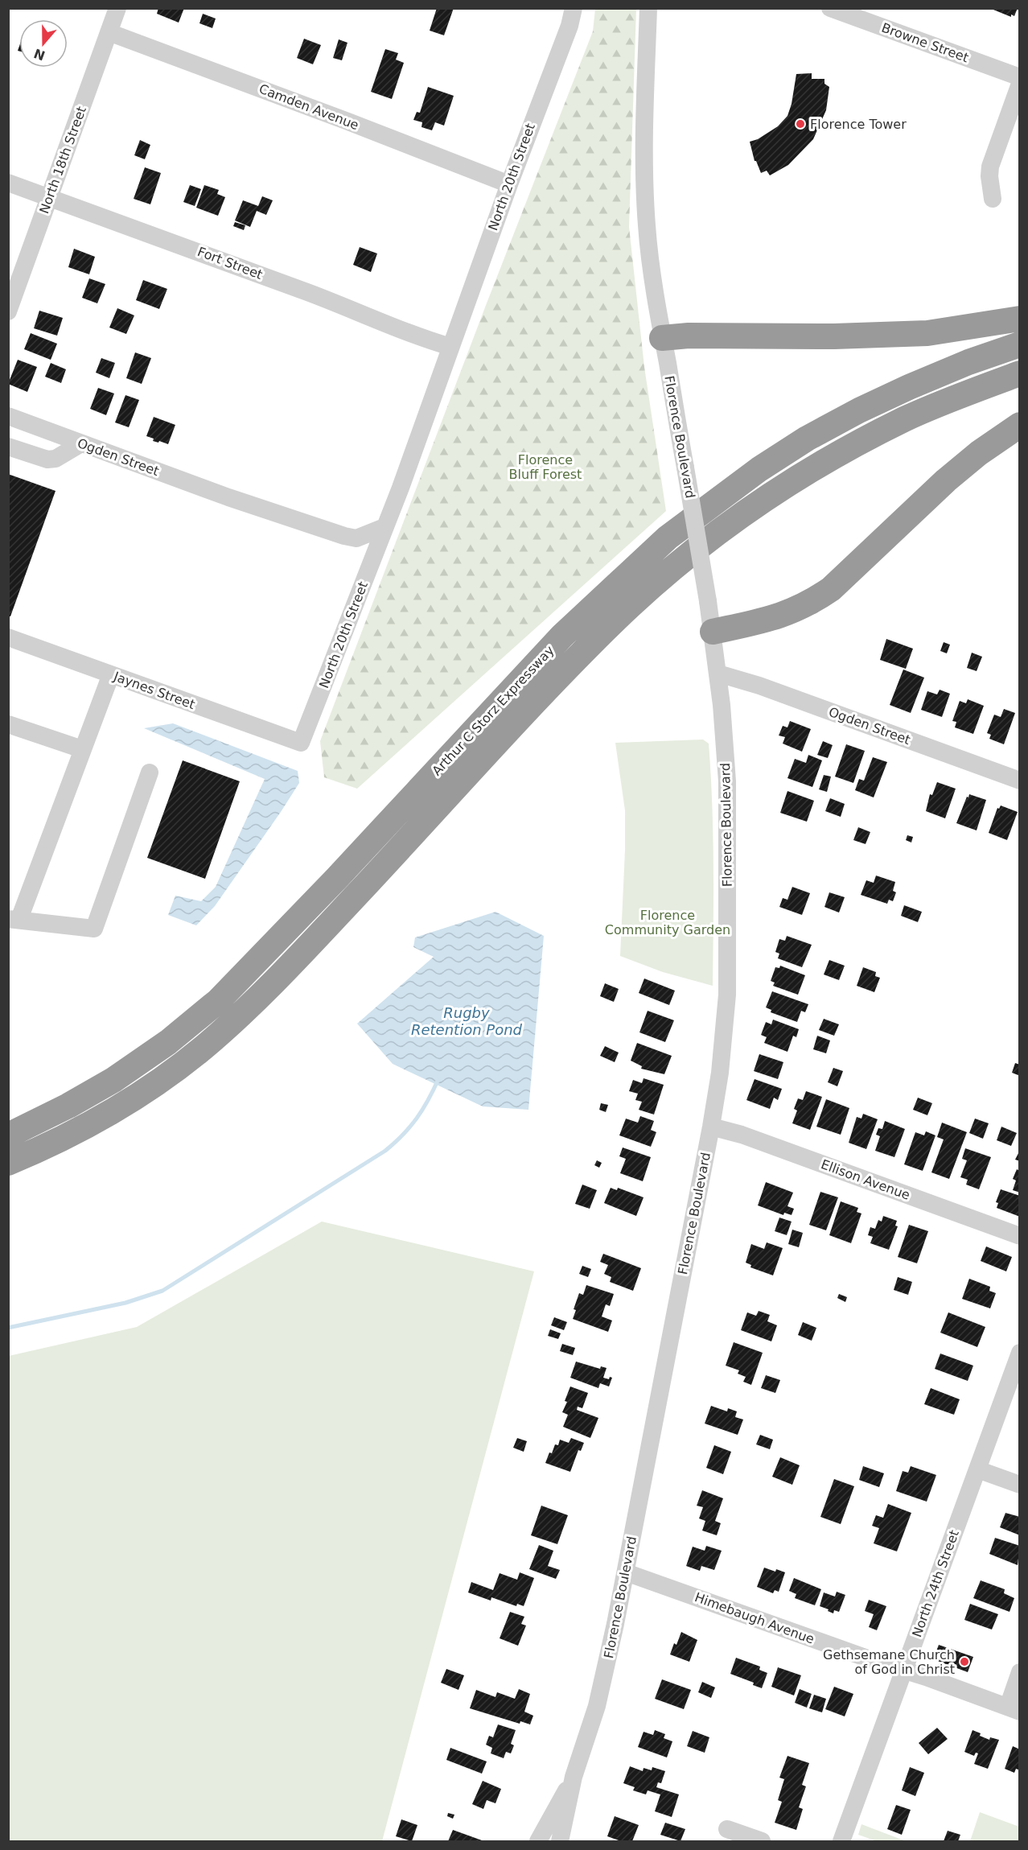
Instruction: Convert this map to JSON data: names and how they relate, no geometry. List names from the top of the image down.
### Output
{
  "streets": {
    "highway": ["Arthur C Storz Expressway"],
    "street": [
      "Browne Street",
      "Camden Avenue",
      "North 18th Street",
      "North 20th Street",
      "Fort Street",
      "Florence Boulevard",
      "Ogden Street",
      "Jaynes Street",
      "Ellison Avenue",
      "North 24th Street",
      "Himebaugh Avenue"
    ]
  },
  "crossings": [
    ["Camden Avenue", "North 18th Street"],
    ["Camden Avenue", "North 20th Street"],
    ["North 18th Street", "Fort Street"],
    ["North 20th Street", "Fort Street"],
    ["North 20th Street", "Ogden Street"],
    ["North 20th Street", "Jaynes Street"],
    ["Florence Boulevard", "Ogden Street"],
    ["Florence Boulevard", "Ellison Avenue"],
    ["Florence Boulevard", "Himebaugh Avenue"],
    ["North 24th Street", "Himebaugh Avenue"]
  ],
  "water": ["Rugby Retention Pond"],
  "parks": ["Florence Bluff Forest", "Florence Community Garden"],
  "places": ["Florence Tower", "Gethsemane Church of God in Christ"],
  "north": "bottom"
}
